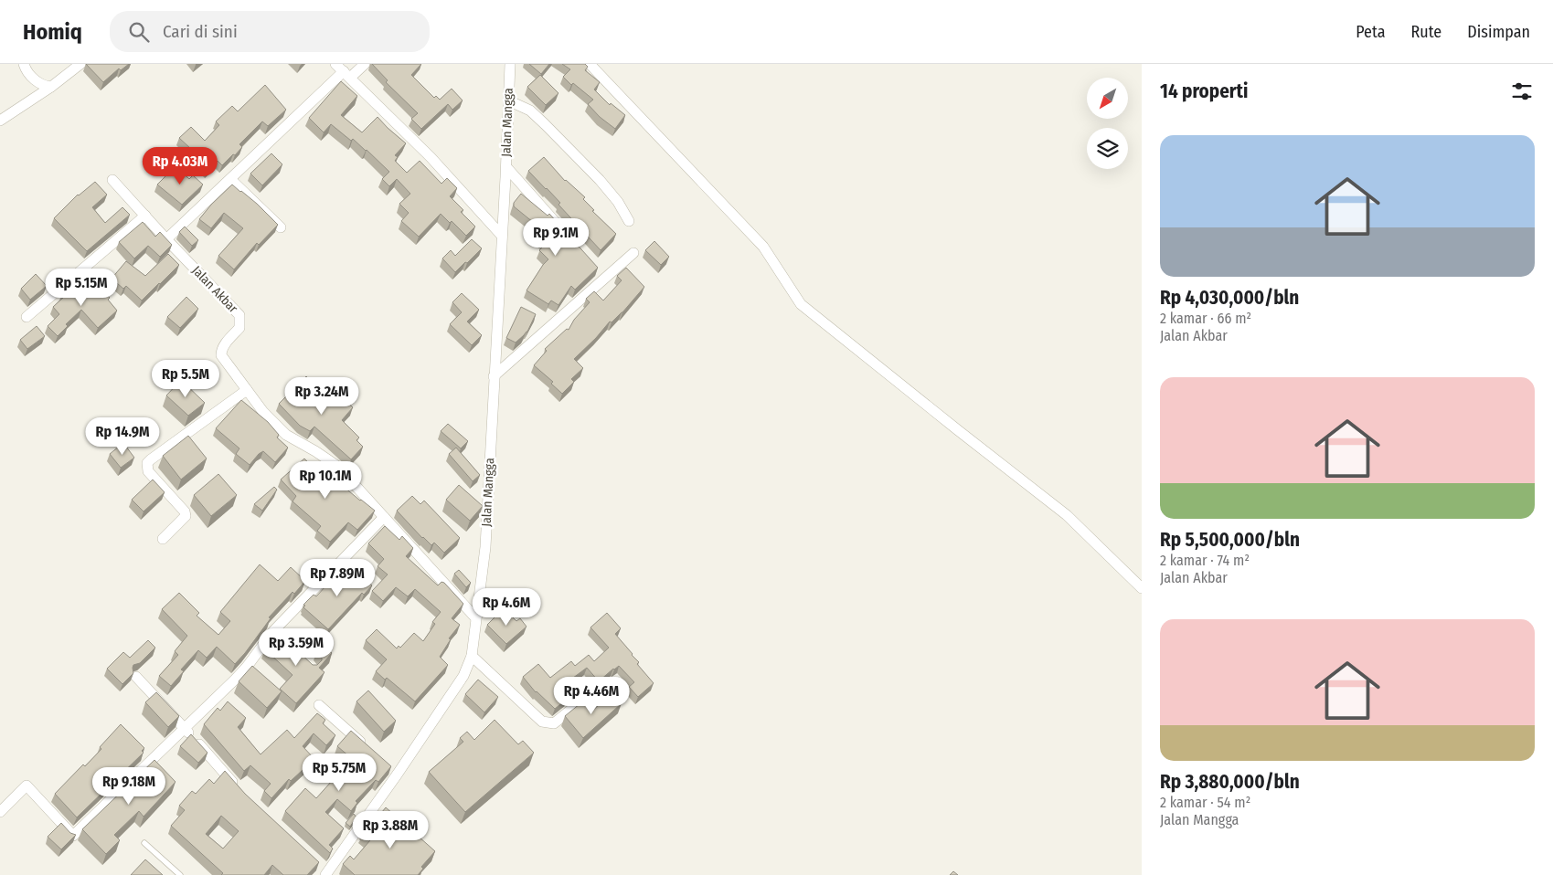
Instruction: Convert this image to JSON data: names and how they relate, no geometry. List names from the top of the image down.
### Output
{
  "streets": {
    "street": ["Jalan Mangga", "Jalan Akbar"]
  },
  "crossings": [
    ["Jalan Mangga", "Jalan Akbar"]
  ],
  "north": "bottom left",
  "page": {
    "header": "Homiq",
    "search": "Cari di sini",
    "nav": ["Peta", "Rute", "Disimpan"],
    "heading": "14 properti",
    "list": [
      {
        "name": "Rp 4,030,000/bln",
        "note": "2 kamar · 66 m² · Jalan Akbar"
      },
      {
        "name": "Rp 5,500,000/bln",
        "note": "2 kamar · 74 m² · Jalan Akbar"
      },
      {
        "name": "Rp 3,880,000/bln",
        "note": "2 kamar · 54 m² · Jalan Mangga"
      }
    ],
    "price": [
      "Rp 4.03M",
      "Rp 9.1M",
      "Rp 5.15M",
      "Rp 5.5M",
      "Rp 3.24M",
      "Rp 14.9M",
      "Rp 10.1M",
      "Rp 7.89M",
      "Rp 4.6M",
      "Rp 3.59M",
      "Rp 4.46M",
      "Rp 5.75M",
      "Rp 9.18M",
      "Rp 3.88M"
    ]
  }
}
